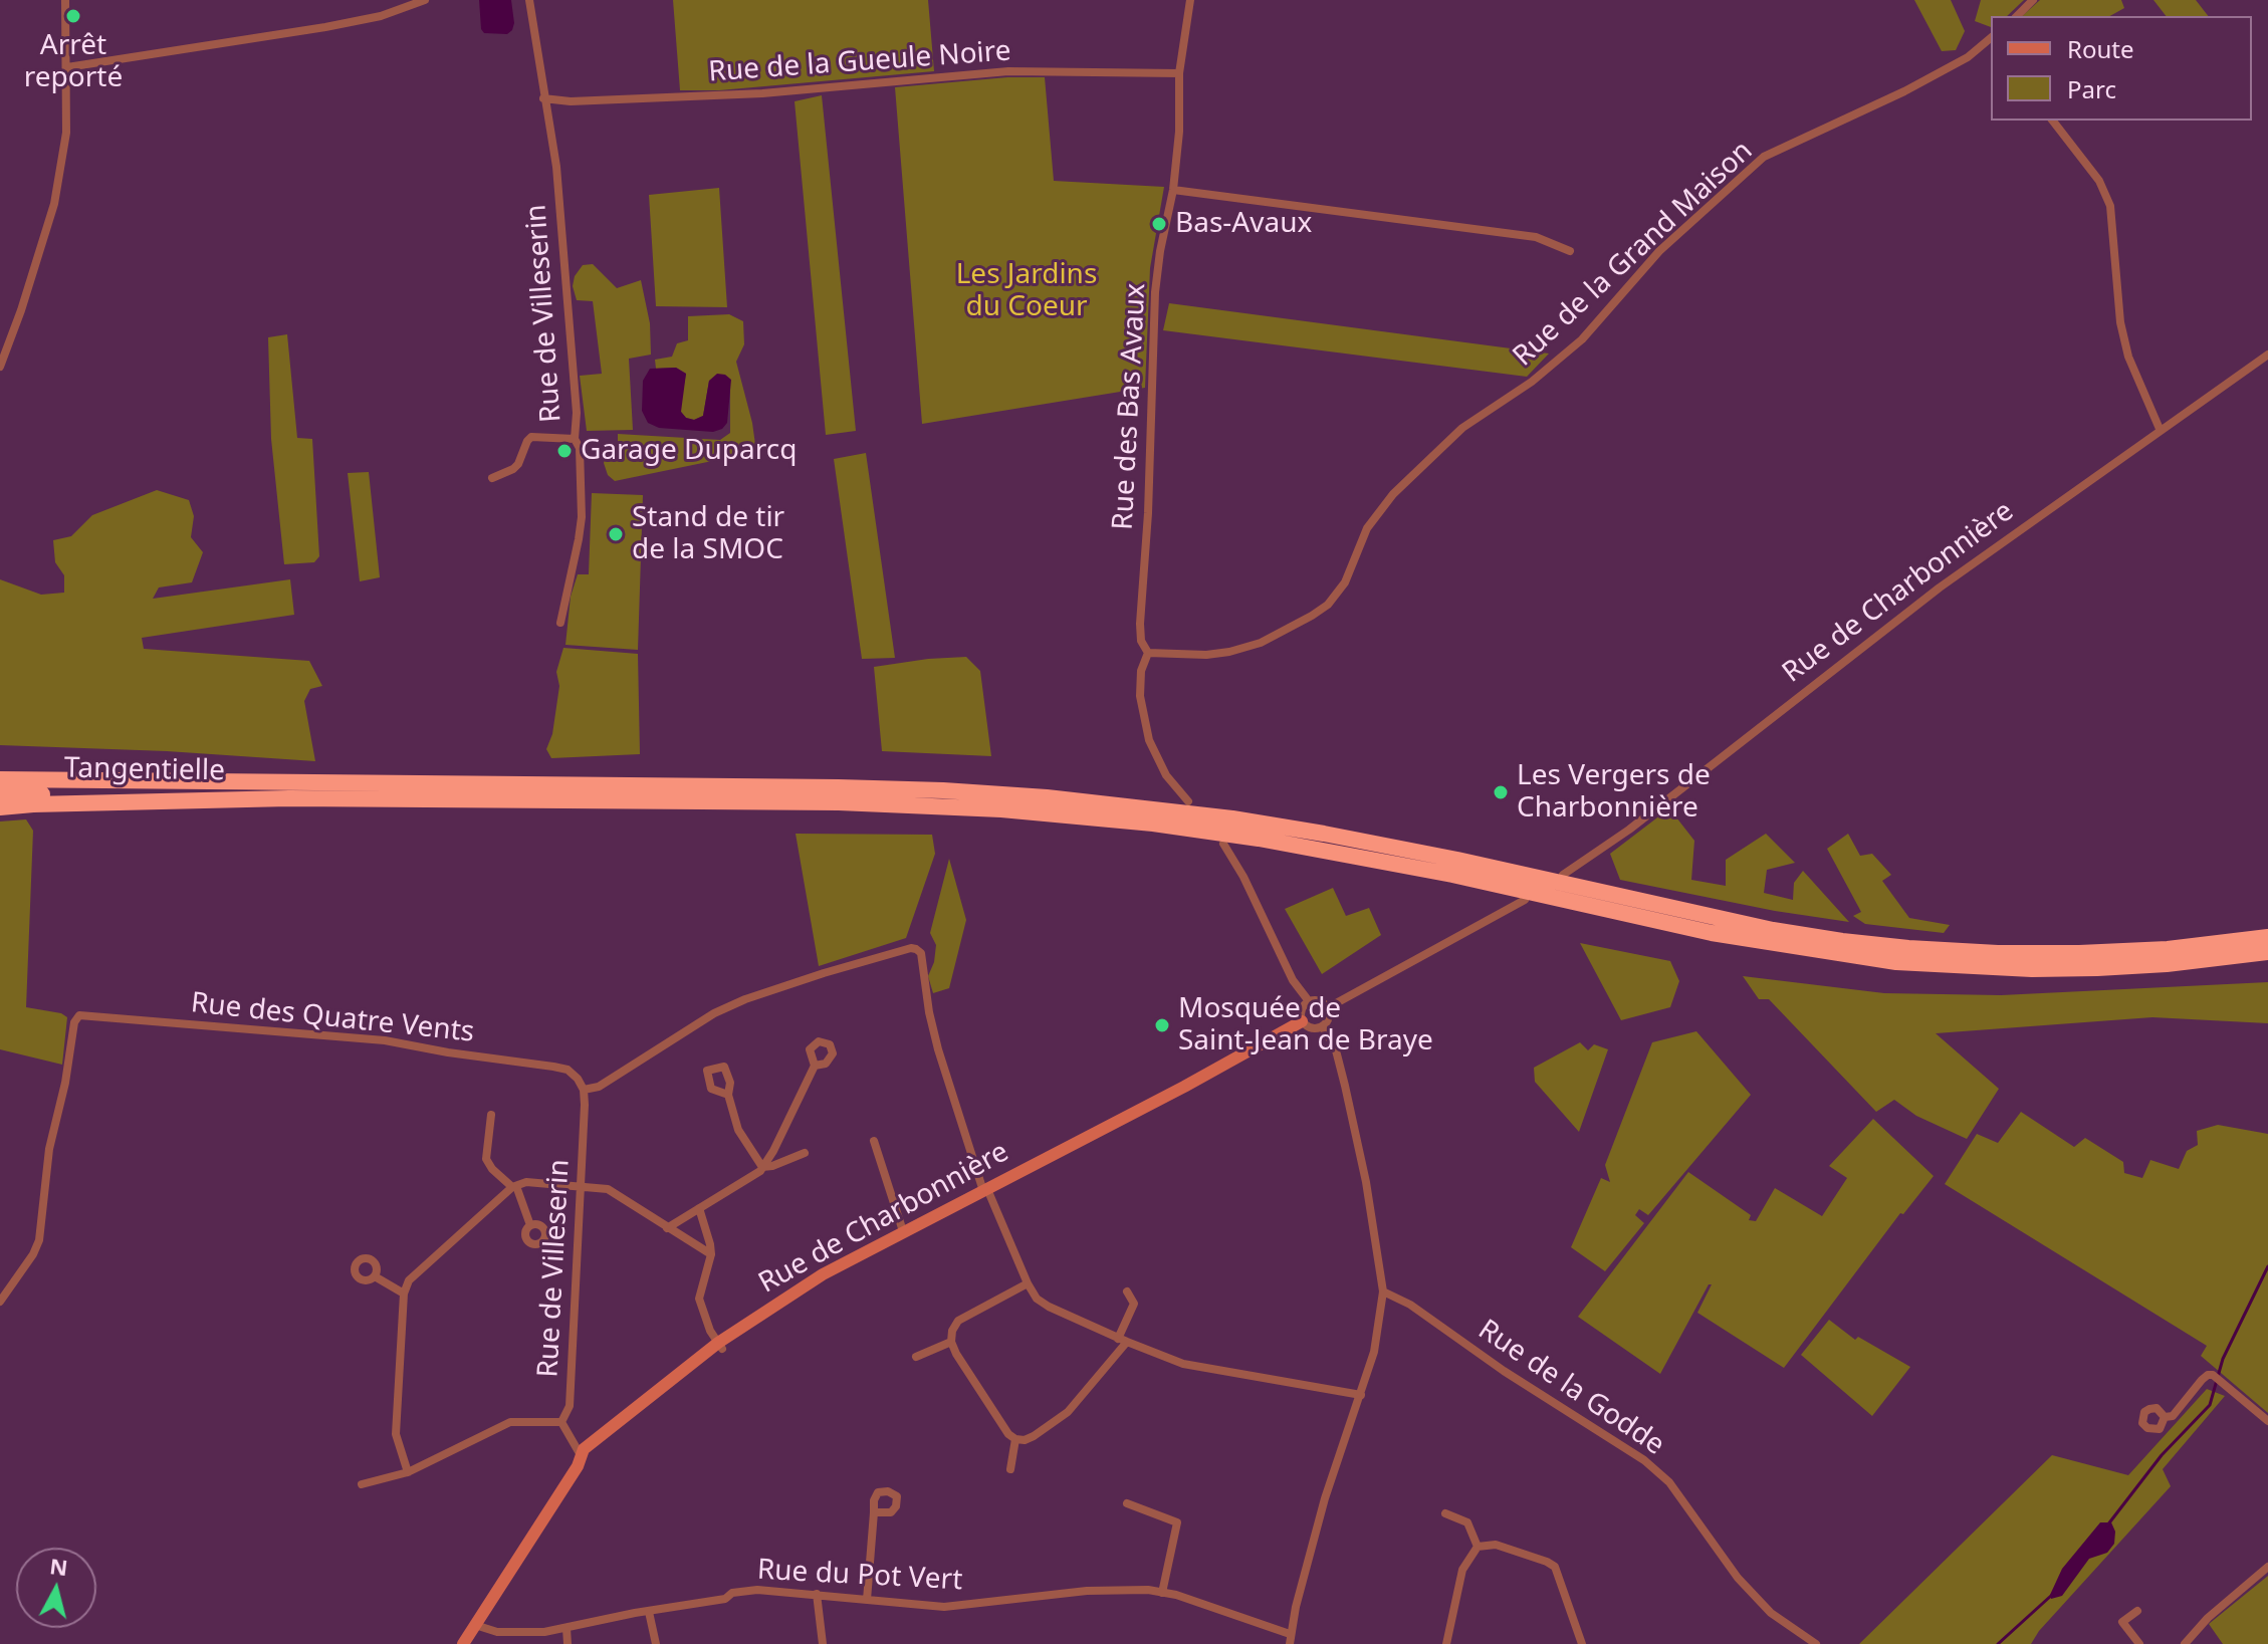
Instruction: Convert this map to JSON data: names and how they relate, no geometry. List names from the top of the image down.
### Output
{
  "streets": {
    "highway": ["Tangentielle"],
    "street": [
      "Rue de la Gueule Noire",
      "Rue de la Grand Maison",
      "Rue de Villeserin",
      "Rue des Bas Avaux",
      "Rue de Charbonnière",
      "Rue des Quatre Vents",
      "Rue de la Godde",
      "Rue du Pot Vert"
    ]
  },
  "crossings": [
    ["Rue de la Gueule Noire", "Rue de Villeserin"],
    ["Rue de la Gueule Noire", "Rue des Bas Avaux"],
    ["Rue de la Grand Maison", "Rue des Bas Avaux"],
    ["Rue de Villeserin", "Rue des Quatre Vents"],
    ["Rue de Charbonnière", "Rue du Pot Vert"]
  ],
  "parks": ["Les Jardins du Coeur"],
  "places": [
    "Arrêt reporté",
    "Bas-Avaux",
    "Garage Duparcq",
    "Stand de tir de la SMOC",
    "Les Vergers de Charbonnière",
    "Mosquée de Saint-Jean de Braye"
  ],
  "legend": ["Route", "Parc"],
  "north": "top"
}
